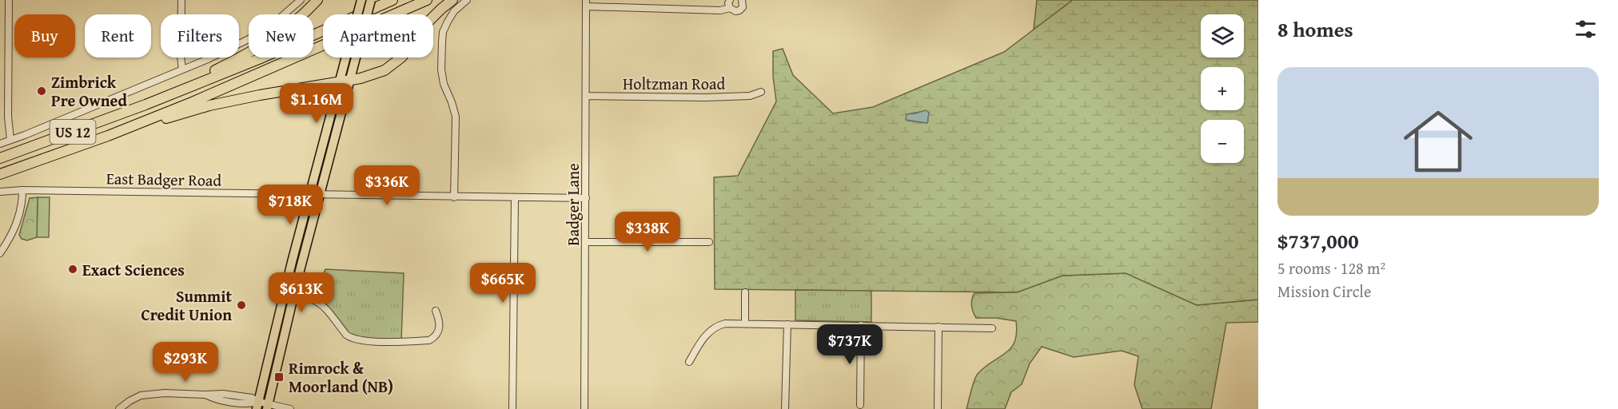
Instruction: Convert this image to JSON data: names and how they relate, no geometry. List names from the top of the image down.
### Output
{
  "streets": {
    "highway": ["US 12"],
    "street": ["Holtzman Road", "East Badger Road", "Badger Lane"]
  },
  "crossings": [
    ["Holtzman Road", "Badger Lane"],
    ["East Badger Road", "Badger Lane"]
  ],
  "places": {
    "other": ["Zimbrick Pre Owned", "Exact Sciences", "Summit Credit Union"],
    "transit": ["Rimrock & Moorland (NB)"]
  },
  "page": {
    "heading": "8 homes",
    "map_buttons": ["+", "−"],
    "chip": [
      "Buy",
      "Rent",
      "Filters",
      "New",
      "Apartment"
    ],
    "list": [
      {
        "name": "$737,000",
        "note": "5 rooms · 128 m² · Mission Circle"
      }
    ],
    "price": [
      "$1.16M",
      "$336K",
      "$718K",
      "$338K",
      "$665K",
      "$613K",
      "$737K",
      "$293K"
    ]
  }
}
